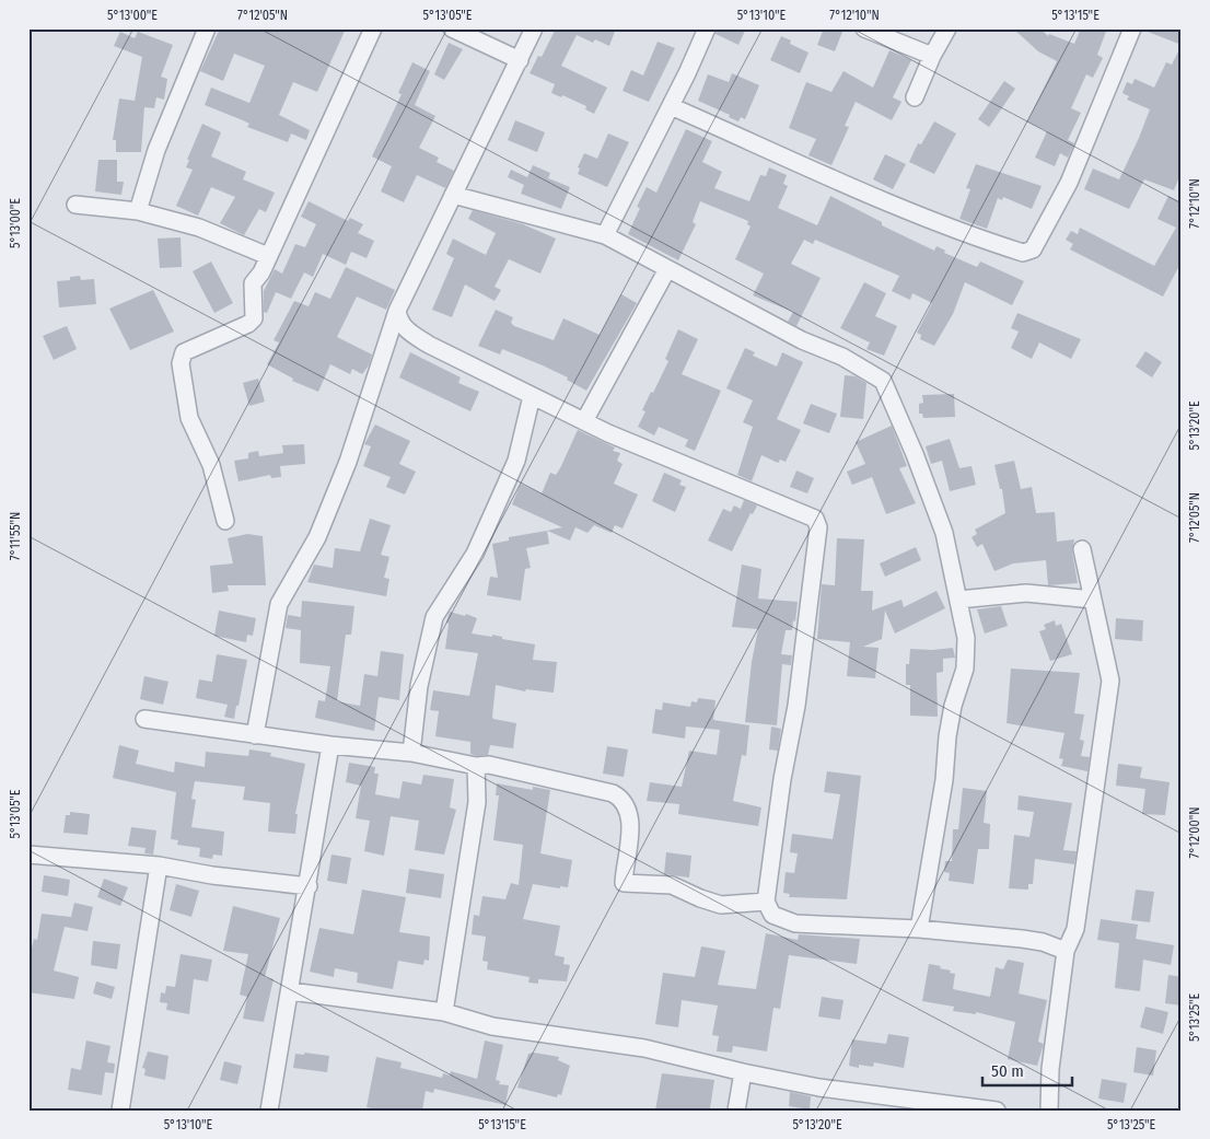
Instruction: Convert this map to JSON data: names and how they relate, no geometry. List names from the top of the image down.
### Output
{
  "scale_bar": "50 m",
  "coordinates": [
    "5°13'00\"E",
    "7°12'05\"N",
    "5°13'05\"E",
    "5°13'10\"E",
    "7°12'10\"N",
    "5°13'15\"E",
    "5°13'20\"E",
    "7°11'55\"N",
    "7°12'00\"N",
    "5°13'25\"E"
  ]
}
